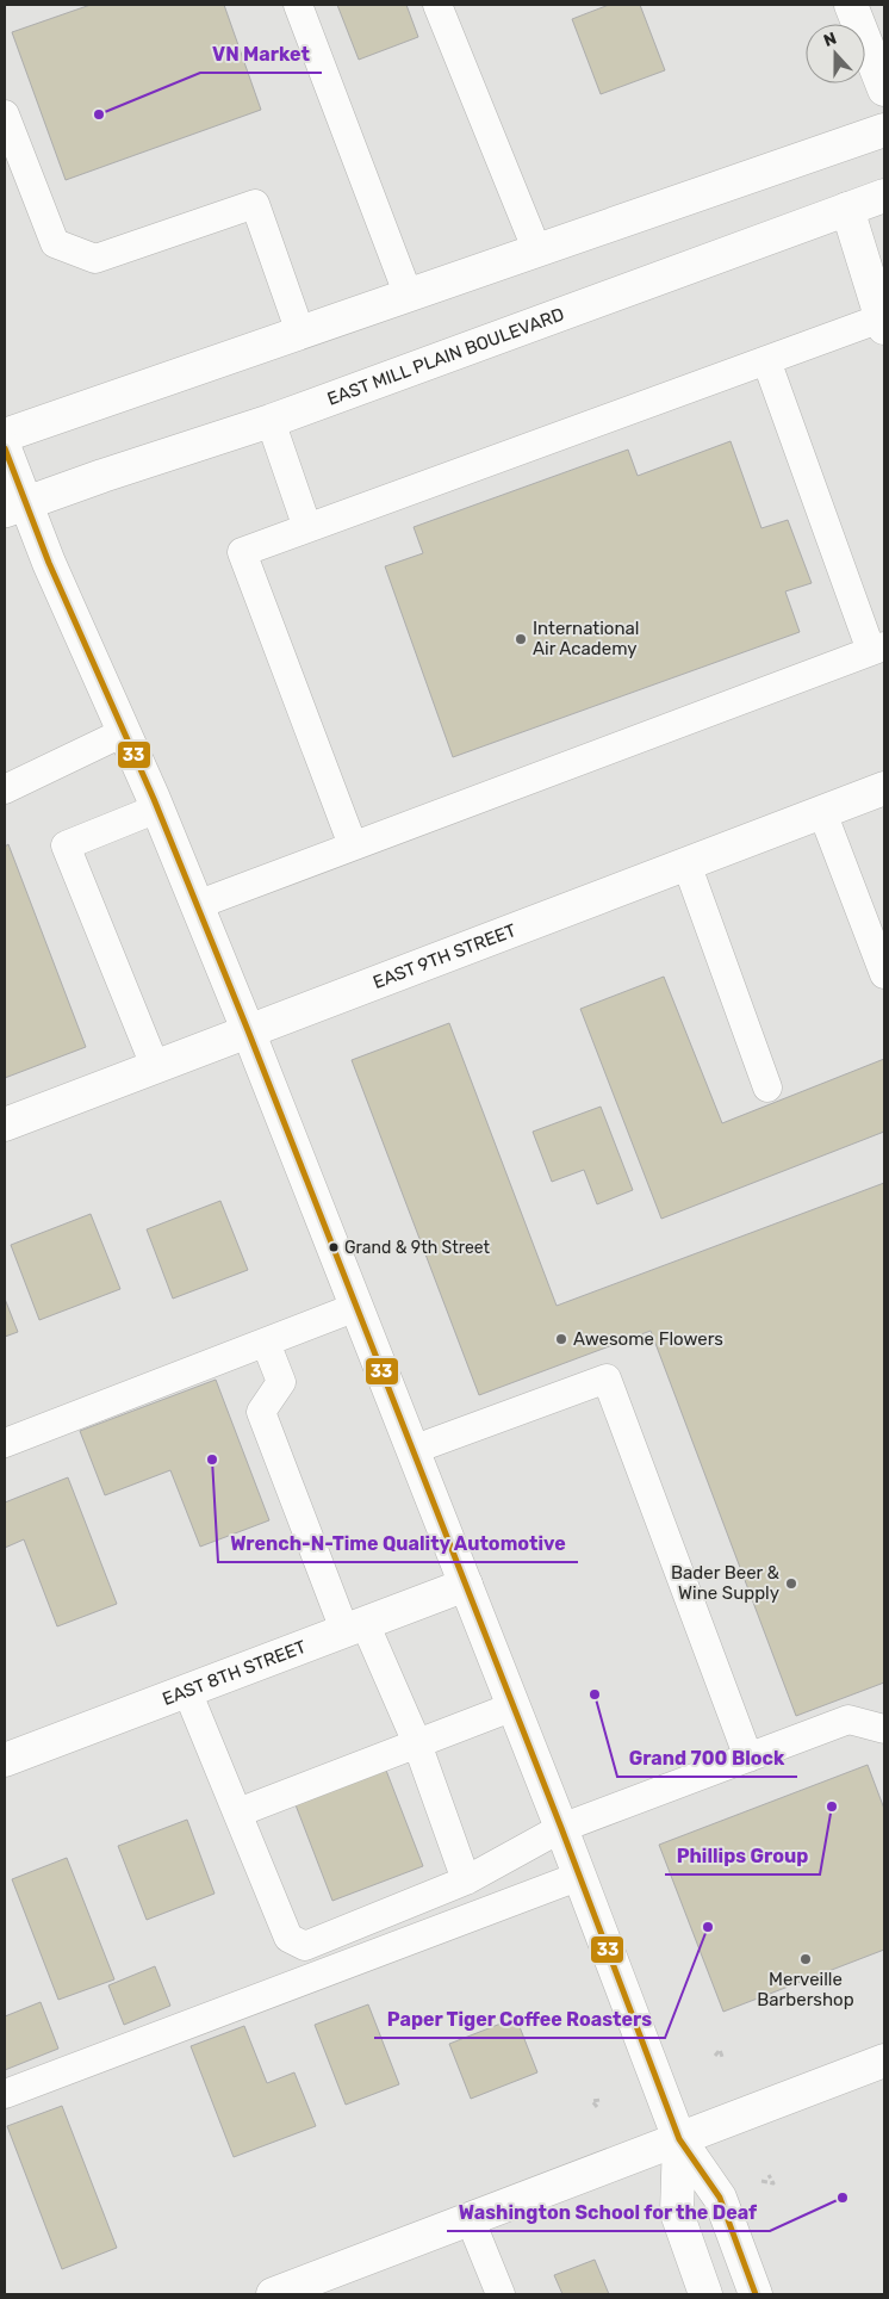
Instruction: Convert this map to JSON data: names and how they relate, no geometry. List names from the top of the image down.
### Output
{
  "streets": {
    "main road": ["EAST MILL PLAIN BOULEVARD", "EAST 9TH STREET", "EAST 8TH STREET"]
  },
  "places": [
    "VN Market",
    "International Air Academy",
    "Grand & 9th Street",
    "Awesome Flowers",
    "Wrench-N-Time Quality Automotive",
    "Bader Beer & Wine Supply",
    "Grand 700 Block",
    "Phillips Group",
    "Paper Tiger Coffee Roasters",
    "Merveille Barbershop",
    "Washington School for the Deaf"
  ],
  "lines": ["transit line 33"],
  "north": "top"
}
